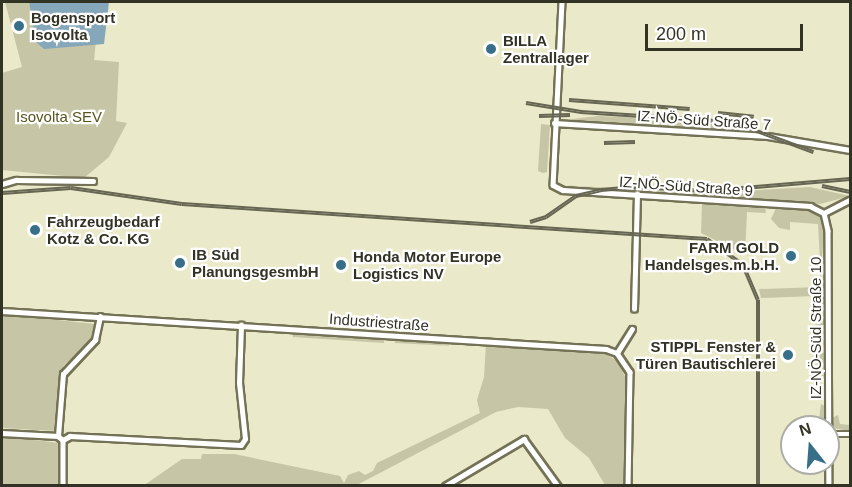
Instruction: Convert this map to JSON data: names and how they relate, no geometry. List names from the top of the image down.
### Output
{
  "streets": {
    "street": [
      "IZ-NÖ-Süd Straße 7",
      "IZ-NÖ-Süd Straße 9",
      "Industriestraße",
      "IZ-NÖ-Süd Straße 10"
    ]
  },
  "crossings": [
    ["IZ-NÖ-Süd Straße 7", "IZ-NÖ-Süd Straße 9"],
    ["IZ-NÖ-Süd Straße 9", "IZ-NÖ-Süd Straße 10"]
  ],
  "parks": ["Isovolta SEV"],
  "places": [
    "Bogensport Isovolta",
    "BILLA Zentrallager",
    "Fahrzeugbedarf Kotz & Co. KG",
    "FARM GOLD Handelsges.m.b.H.",
    "IB Süd PlanungsgesmbH",
    "Honda Motor Europe Logistics NV",
    "STIPPL Fenster & Türen Bautischlerei"
  ],
  "scale_bar": "200 m",
  "north": "top"
}
